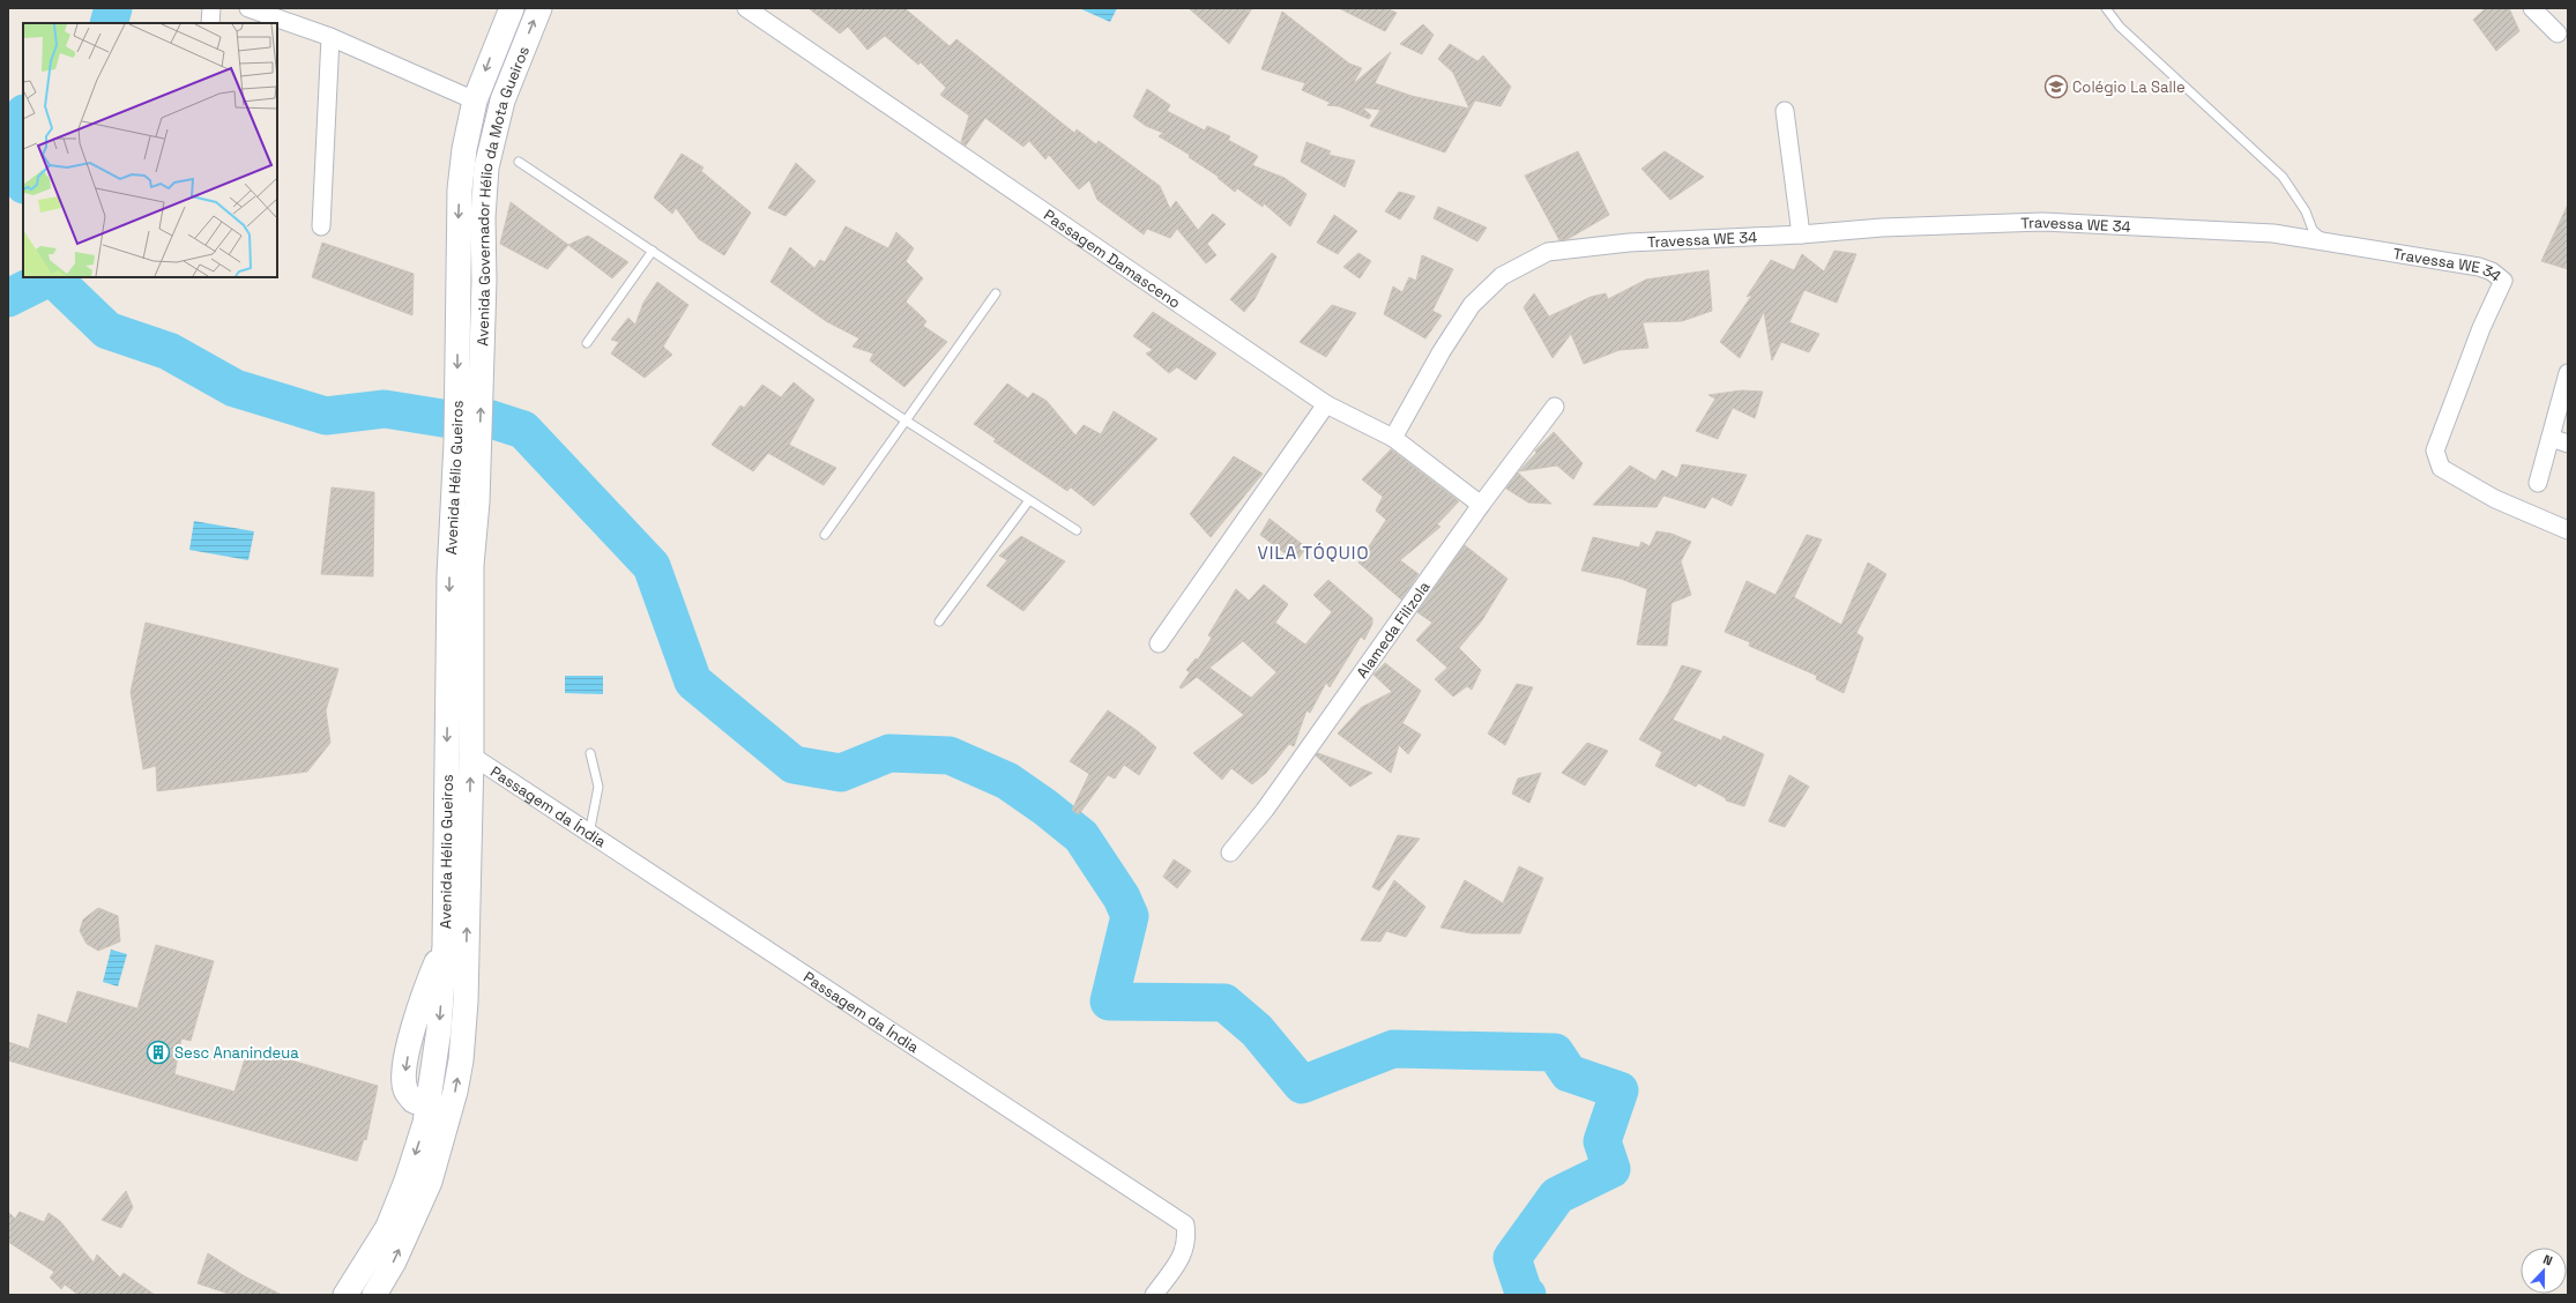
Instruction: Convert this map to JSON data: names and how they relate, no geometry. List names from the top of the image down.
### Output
{
  "streets": {
    "main road": ["Avenida Governador Hélio da Mota Gueiros", "Avenida Hélio Gueiros"],
    "street": [
      "Travessa WE 34",
      "Passagem Damasceno",
      "Alameda Filizola",
      "Passagem da Índia"
    ]
  },
  "crossings": [
    ["Avenida Governador Hélio da Mota Gueiros", "Avenida Hélio Gueiros"],
    ["Travessa WE 34", "Passagem Damasceno"],
    ["Passagem Damasceno", "Alameda Filizola"],
    ["Avenida Hélio Gueiros", "Passagem da Índia"]
  ],
  "districts": ["VILA TÓQUIO"],
  "places": {
    "school or university": ["Colégio La Salle"],
    "building": ["Sesc Ananindeua"]
  },
  "north": "top"
}
